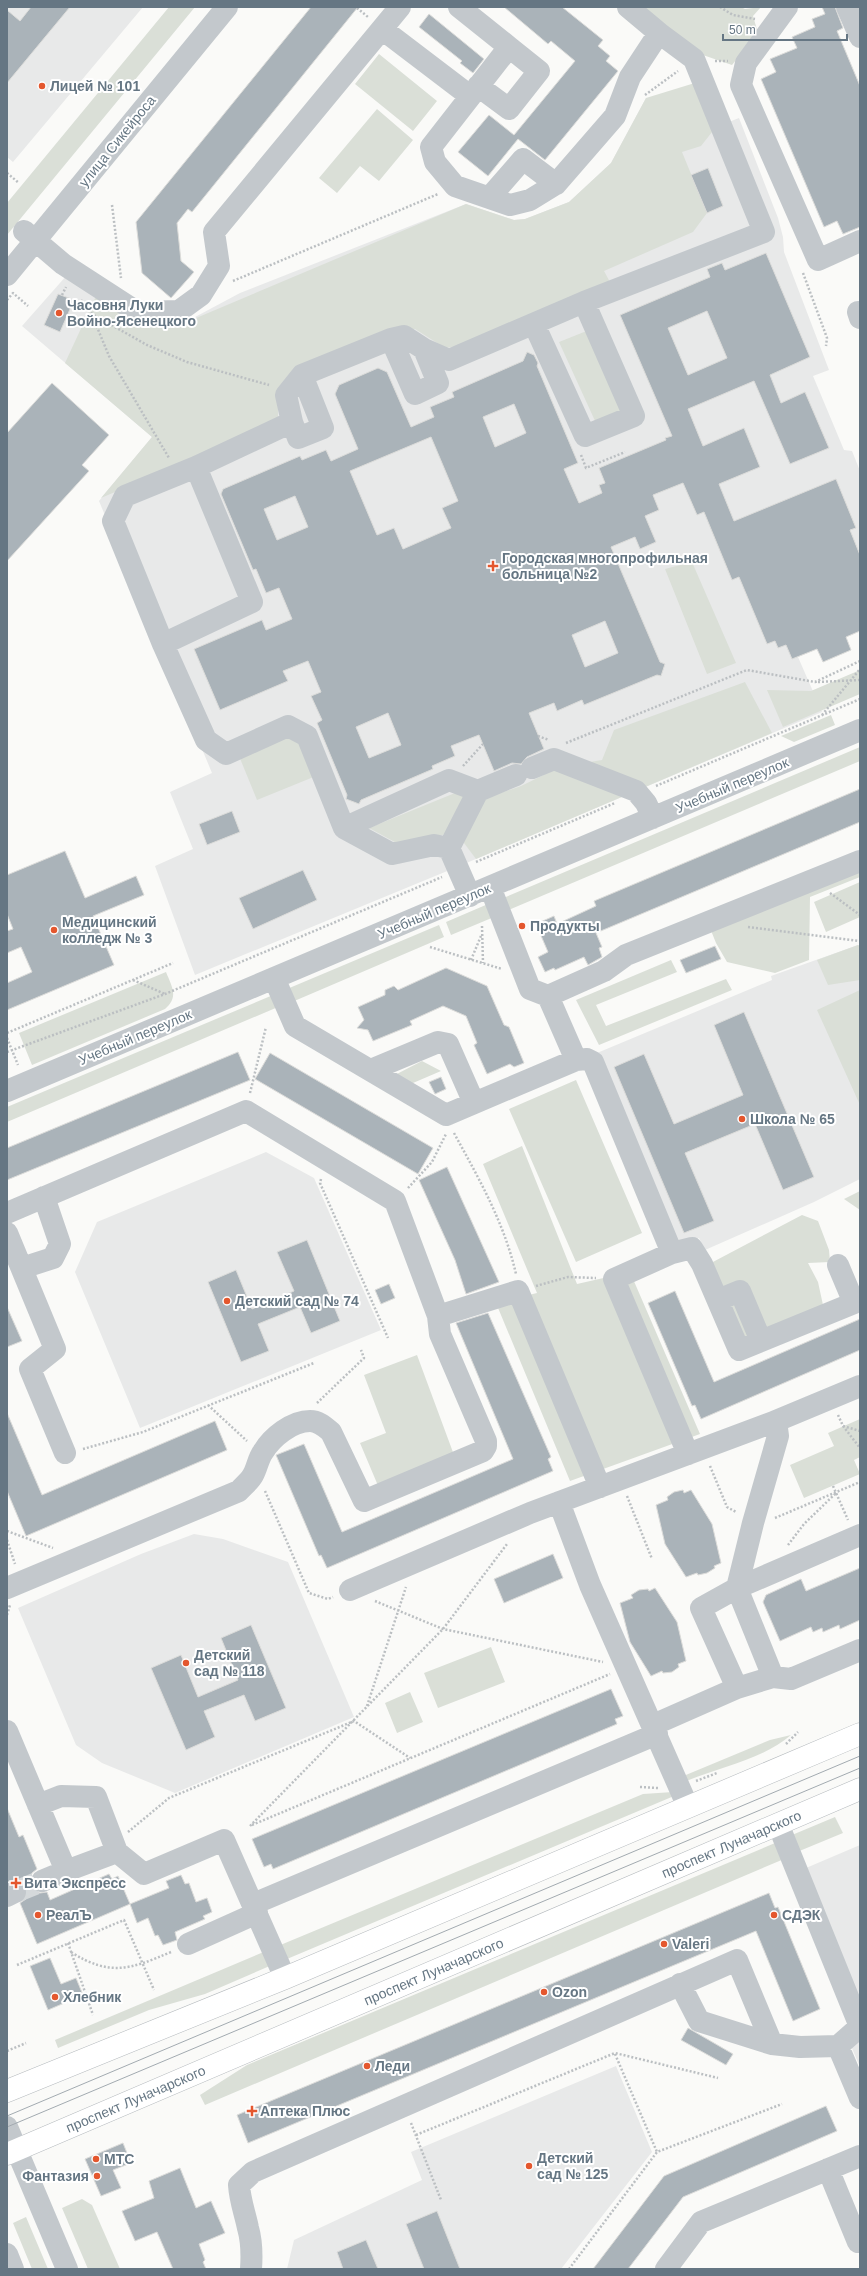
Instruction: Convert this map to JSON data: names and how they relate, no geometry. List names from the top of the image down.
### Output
{
  "streets": {
    "main road": ["проспект Луначарского"],
    "street": ["улица Сикейроса", "Учебный переулок"]
  },
  "places": {
    "other": [
      "Лицей № 101",
      "Часовня Луки Войно-Ясенецкого",
      "Продукты",
      "Медицинский колледж № 3",
      "Школа № 65",
      "Детский сад № 74",
      "Детский сад № 118",
      "РеалЪ",
      "СДЭК",
      "Valeri",
      "Ozon",
      "Хлебник",
      "Леди",
      "МТС",
      "Детский сад № 125",
      "Фантазия"
    ],
    "health": ["Городская многопрофильная больница №2", "Вита Экспресс", "Аптека Плюс"]
  },
  "scale_bar": "50 m"
}
